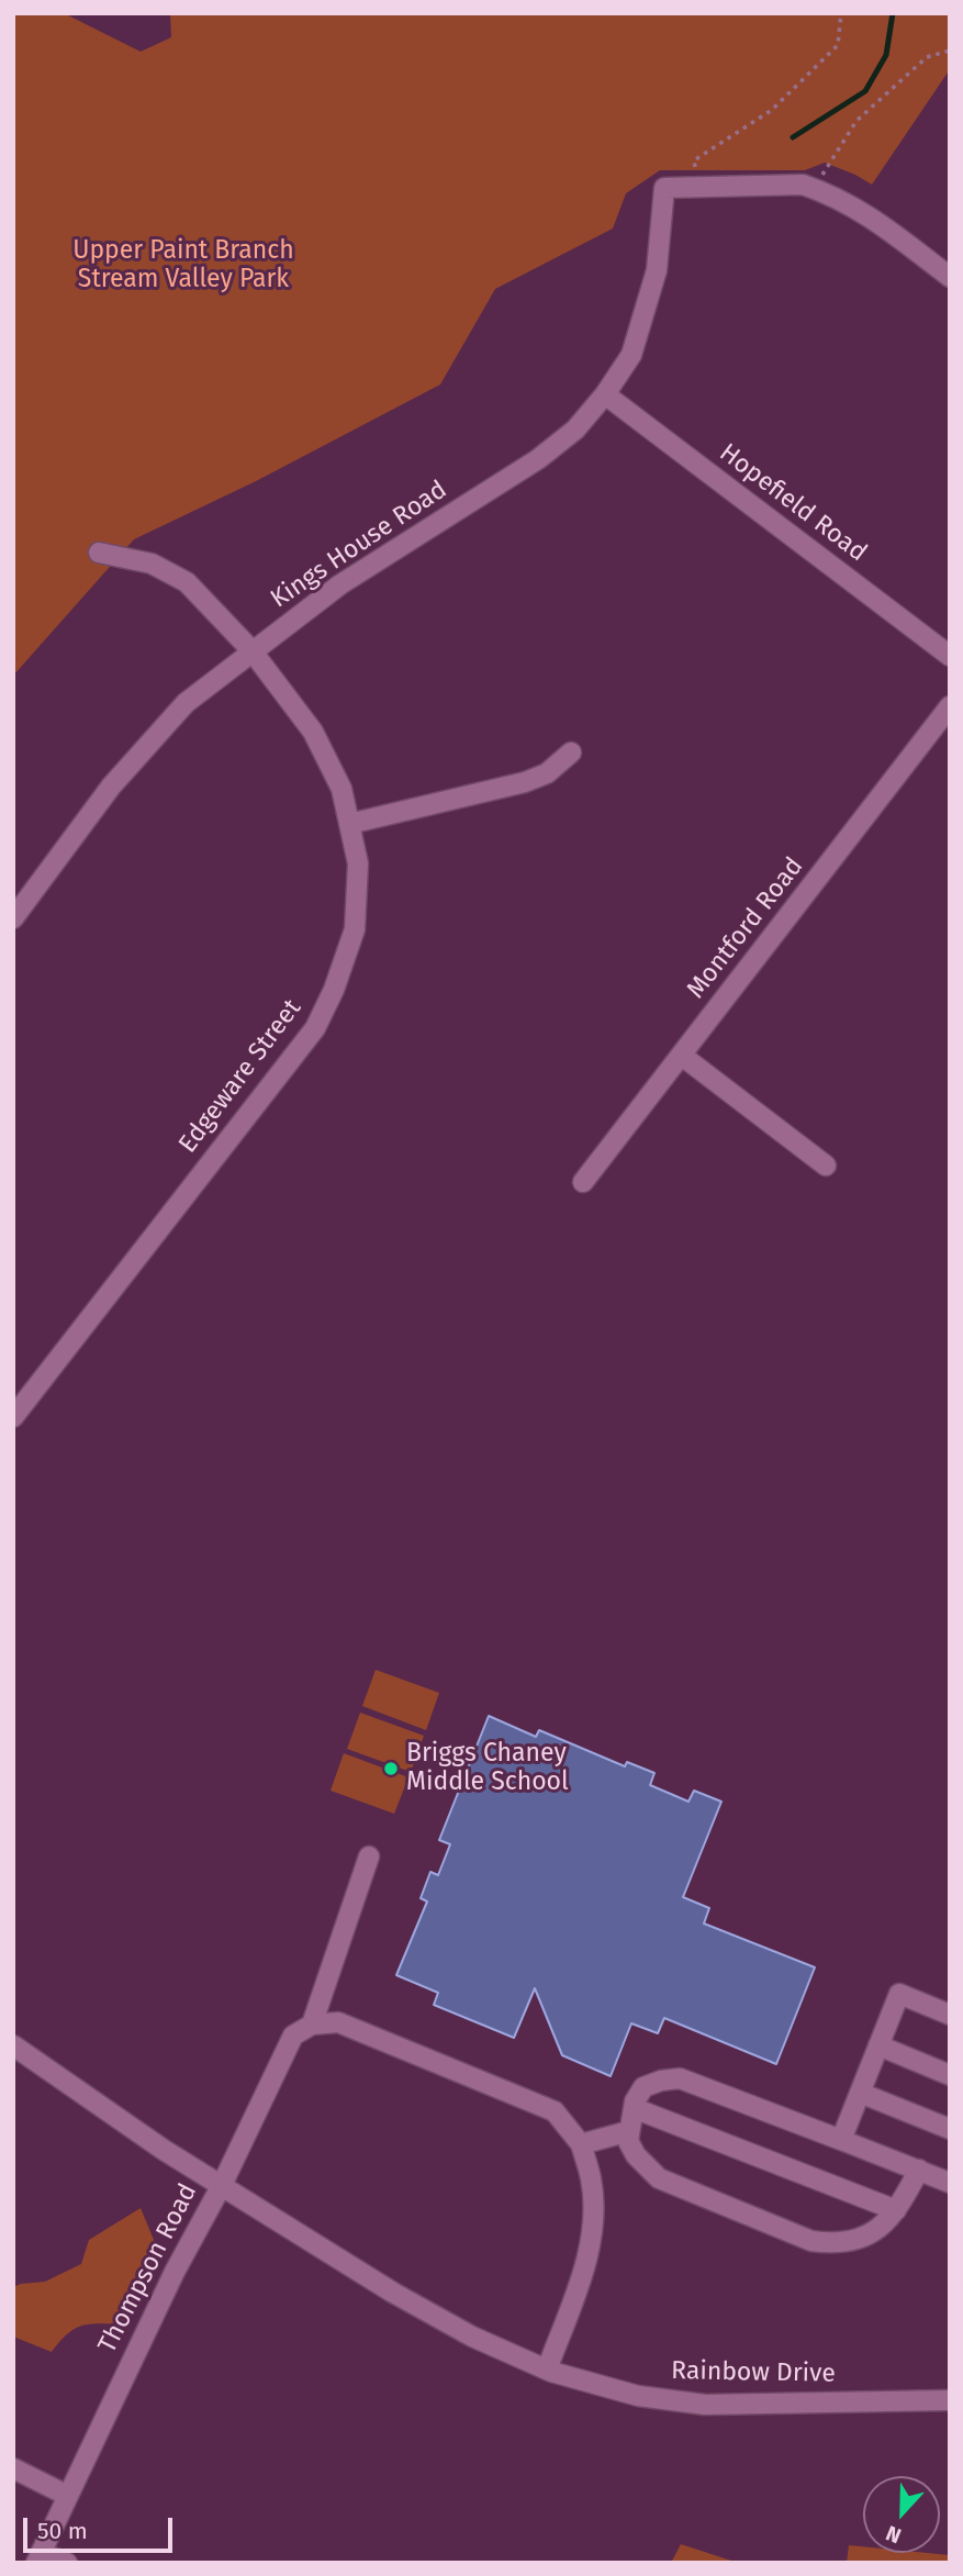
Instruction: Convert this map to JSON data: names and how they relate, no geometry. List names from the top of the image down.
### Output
{
  "streets": {
    "street": [
      "Hopefield Road",
      "Kings House Road",
      "Montford Road",
      "Edgeware Street",
      "Thompson Road",
      "Rainbow Drive"
    ]
  },
  "crossings": [
    ["Hopefield Road", "Kings House Road"],
    ["Kings House Road", "Edgeware Street"],
    ["Thompson Road", "Rainbow Drive"]
  ],
  "parks": ["Upper Paint Branch Stream Valley Park"],
  "places": ["Briggs Chaney Middle School"],
  "scale_bar": "50 m",
  "north": "bottom"
}
